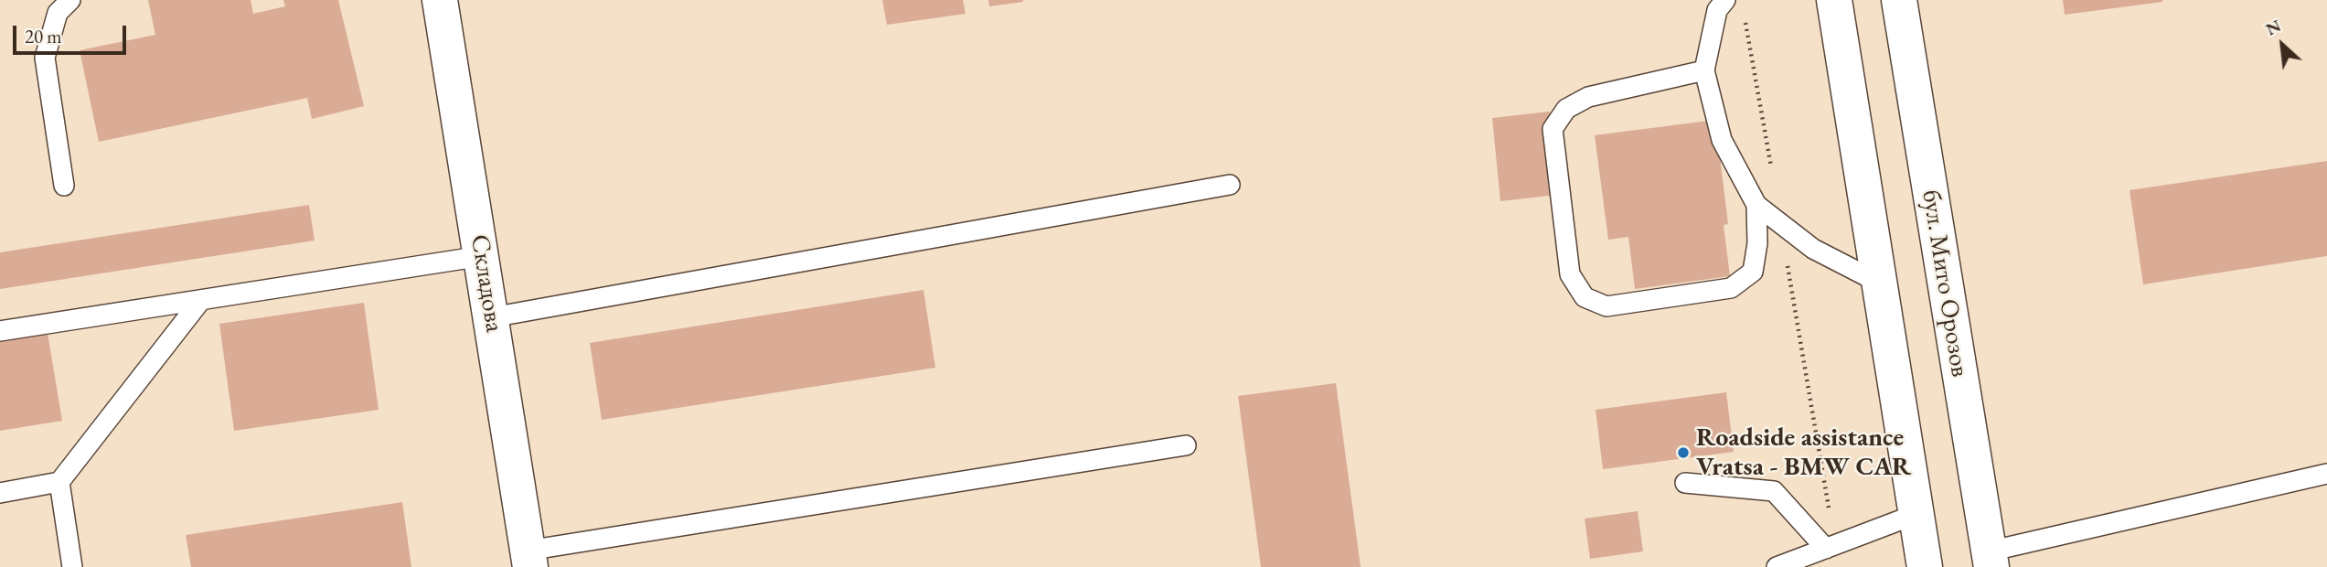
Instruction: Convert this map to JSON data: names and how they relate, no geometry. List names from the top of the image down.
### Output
{
  "streets": {
    "main road": ["Складова", "бул. Мито Орозов"]
  },
  "places": ["Roadside assistance Vratsa - BMW CAR"],
  "scale_bar": "20 m",
  "north": "top left"
}
